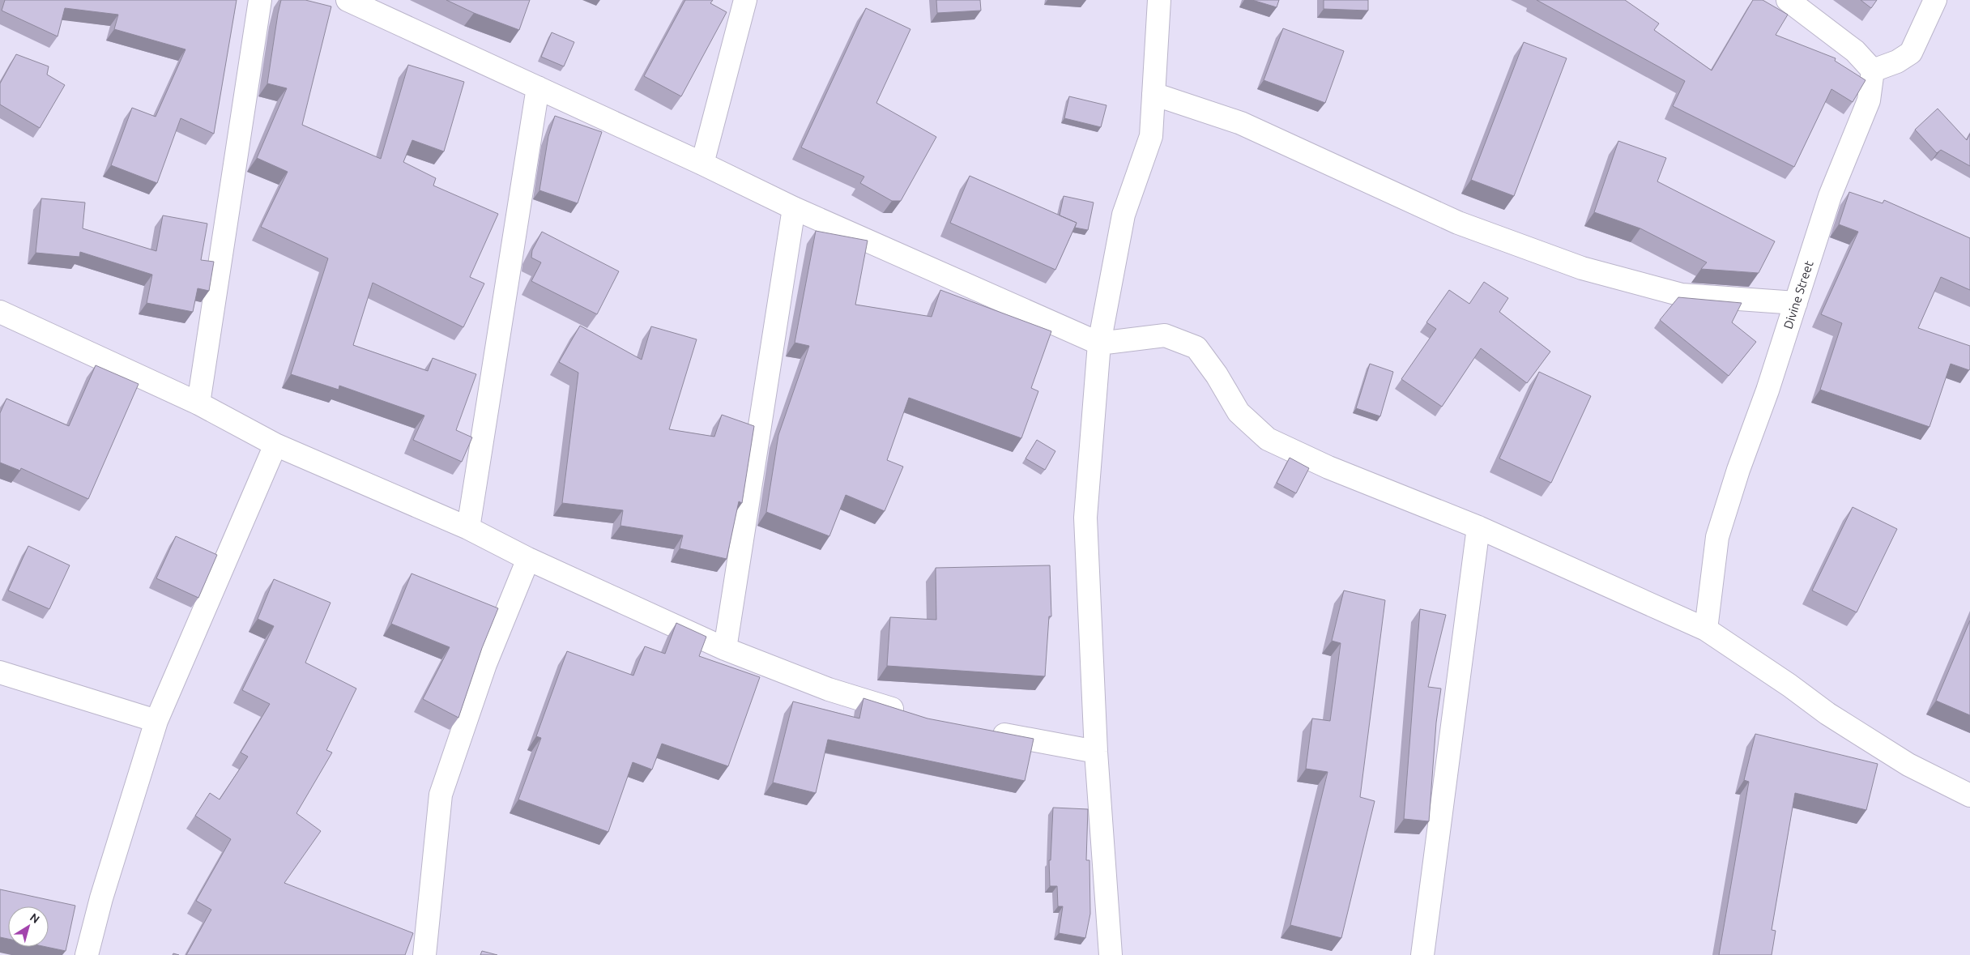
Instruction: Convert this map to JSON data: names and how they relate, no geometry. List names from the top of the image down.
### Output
{
  "streets": {
    "street": ["Divine Street"]
  },
  "north": "top right"
}
